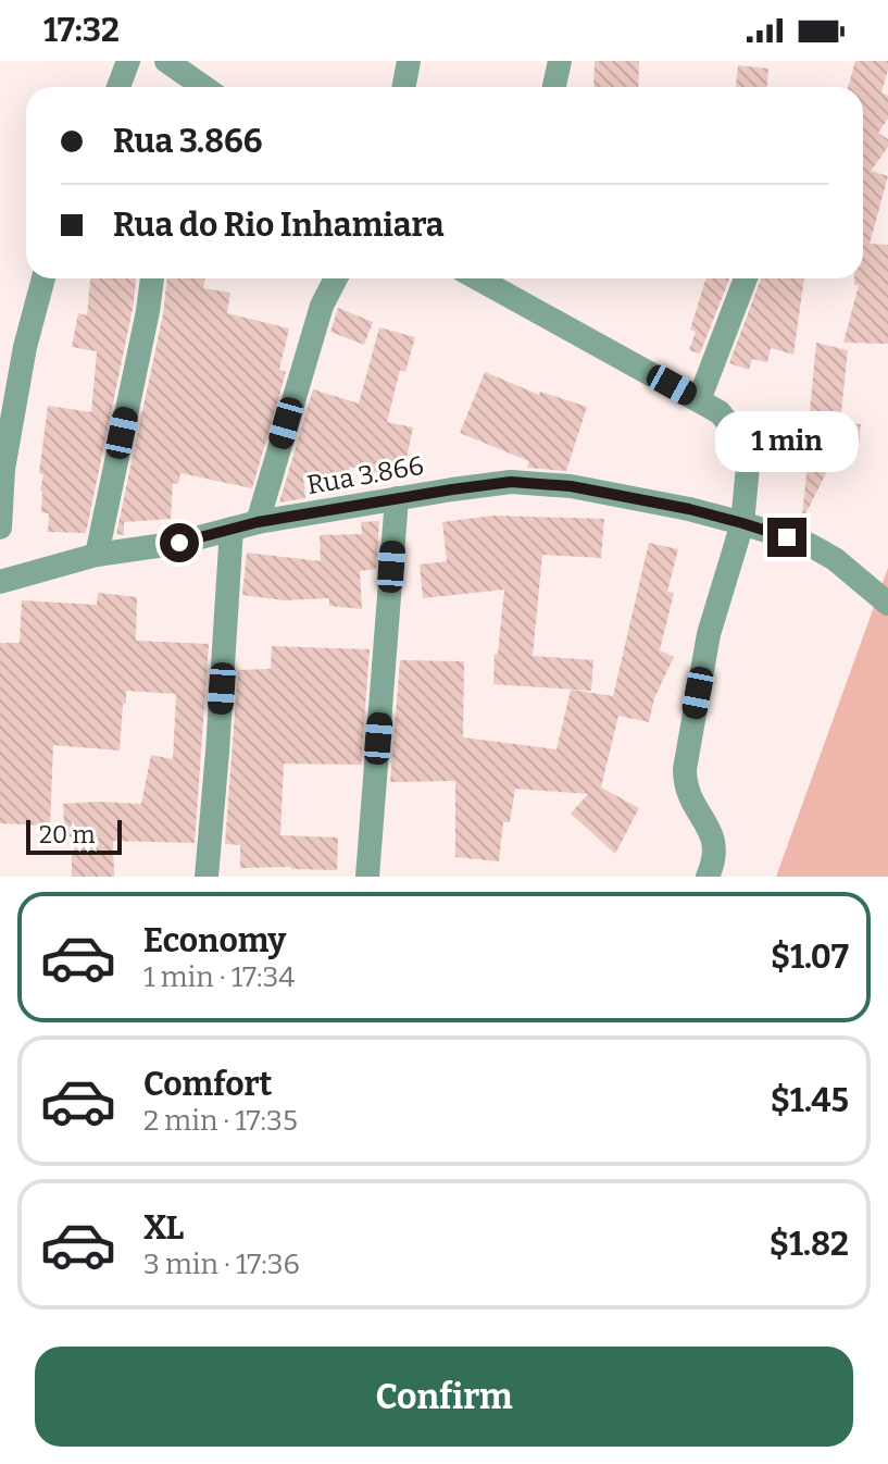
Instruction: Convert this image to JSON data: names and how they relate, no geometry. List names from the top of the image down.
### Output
{
  "streets": {
    "street": ["Rua 3.866"]
  },
  "scale_bar": "20 m",
  "page": {
    "status": "17:32",
    "banner": ["Rua 3.866", "Rua do Rio Inhamiara"],
    "bubble": "1 min",
    "scale": "20 m",
    "list": [
      {
        "name": "Economy",
        "note": "1 min · 17:34",
        "value": "$1.07"
      },
      {
        "name": "Comfort",
        "note": "2 min · 17:35",
        "value": "$1.45"
      },
      {
        "name": "XL",
        "note": "3 min · 17:36",
        "value": "$1.82"
      }
    ],
    "buttons": "Confirm"
  }
}
